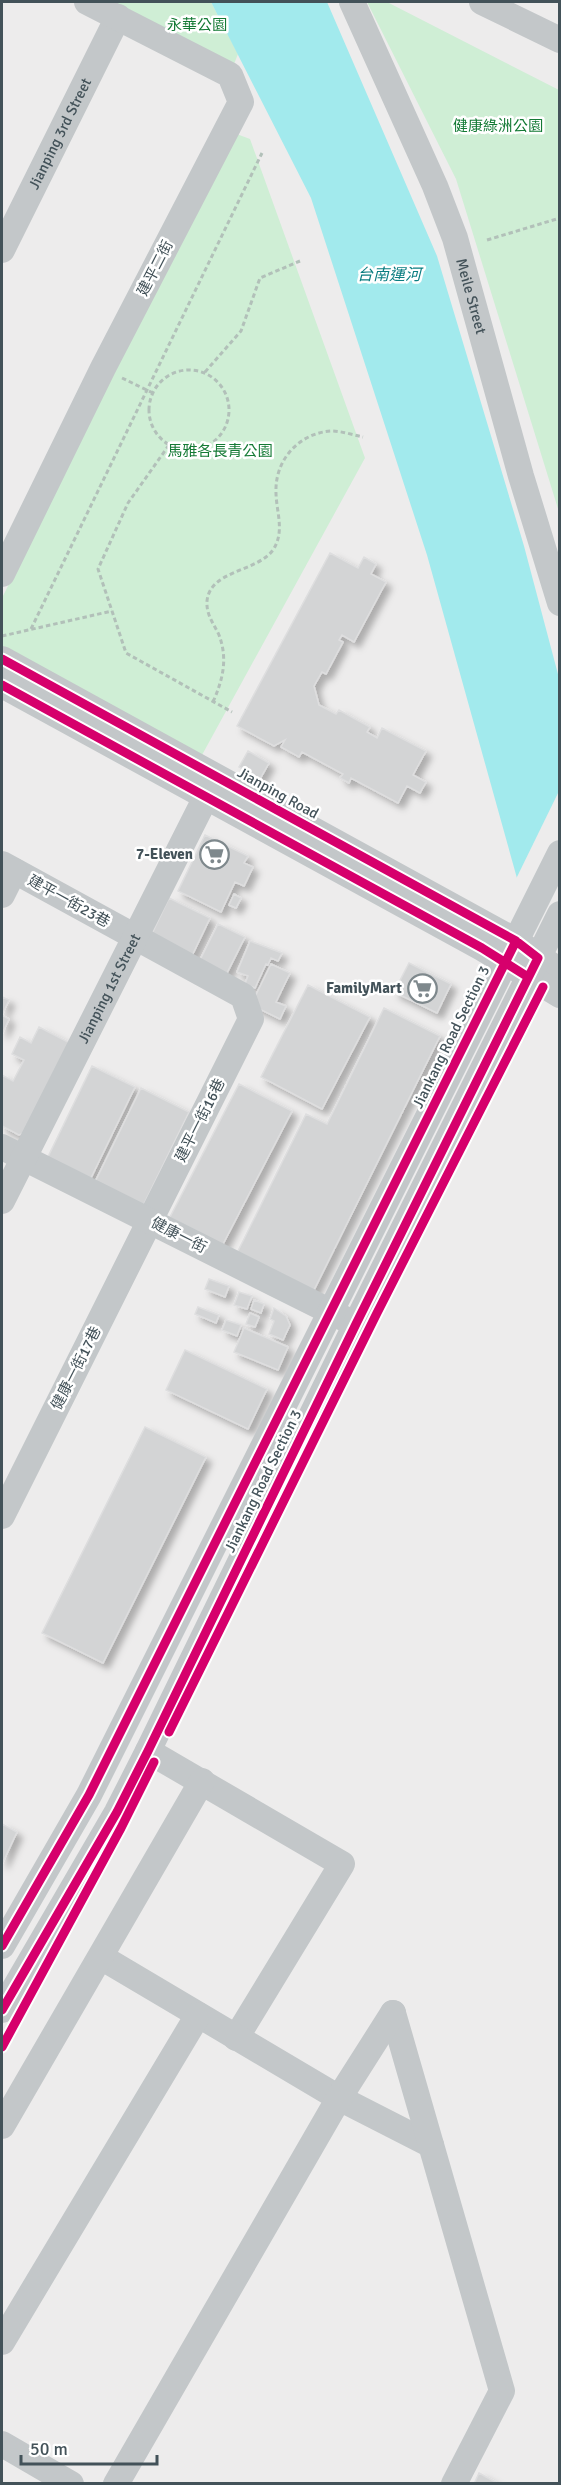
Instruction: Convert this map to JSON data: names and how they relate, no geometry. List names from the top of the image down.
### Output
{
  "streets": {
    "street": [
      "Jianping 3rd Street",
      "建平二街",
      "Meile Street",
      "Jianping Road",
      "建平一街23巷",
      "Jianping 1st Street",
      "Jiankang Road Section 3",
      "建平一街16巷",
      "健康一街",
      "健康一街17巷"
    ]
  },
  "crossings": [
    ["Jianping 3rd Street", "建平二街"],
    ["Jianping Road", "Jianping 1st Street"],
    ["Jianping Road", "Jiankang Road Section 3"],
    ["建平一街23巷", "Jianping 1st Street"],
    ["建平一街23巷", "建平一街16巷"],
    ["Jianping 1st Street", "健康一街"],
    ["Jiankang Road Section 3", "健康一街"],
    ["建平一街16巷", "健康一街"],
    ["建平一街16巷", "健康一街17巷"],
    ["健康一街", "健康一街17巷"]
  ],
  "water": ["台南運河"],
  "parks": ["永華公園", "健康綠洲公園", "馬雅各長青公園"],
  "places": {
    "supermarket": ["7-Eleven", "FamilyMart"]
  },
  "scale_bar": "50 m"
}
